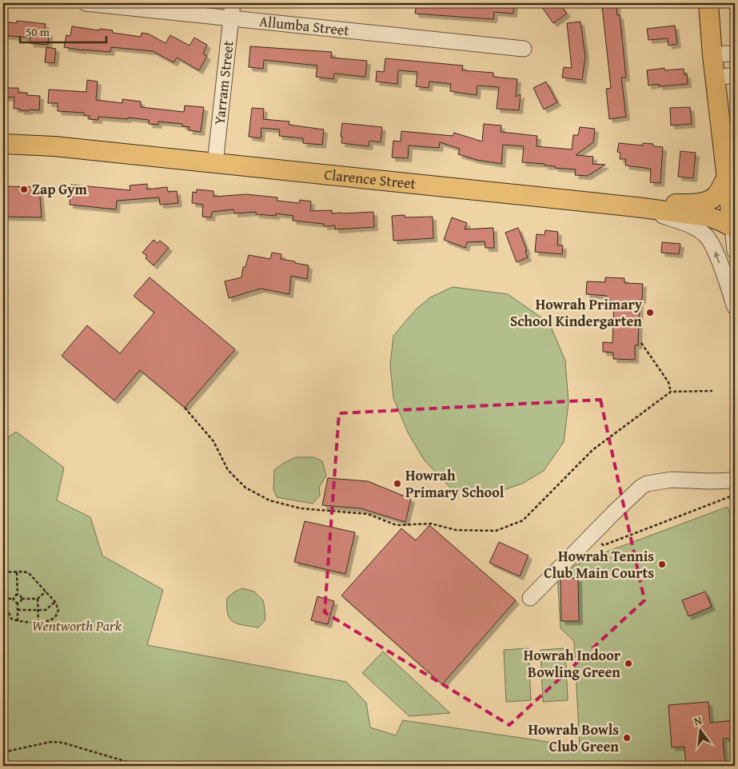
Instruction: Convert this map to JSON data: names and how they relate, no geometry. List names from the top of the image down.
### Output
{
  "streets": {
    "main road": ["Clarence Street"],
    "street": ["Allumba Street", "Yarram Street"]
  },
  "crossings": [
    ["Allumba Street", "Yarram Street"],
    ["Yarram Street", "Clarence Street"]
  ],
  "parks": ["Wentworth Park"],
  "places": [
    "Zap Gym",
    "Howrah Primary School Kindergarten",
    "Howrah Primary School",
    "Howrah Tennis Club Main Courts",
    "Howrah Indoor Bowling Green",
    "Howrah Bowls Club Green"
  ],
  "scale_bar": "50 m",
  "north": "top"
}
